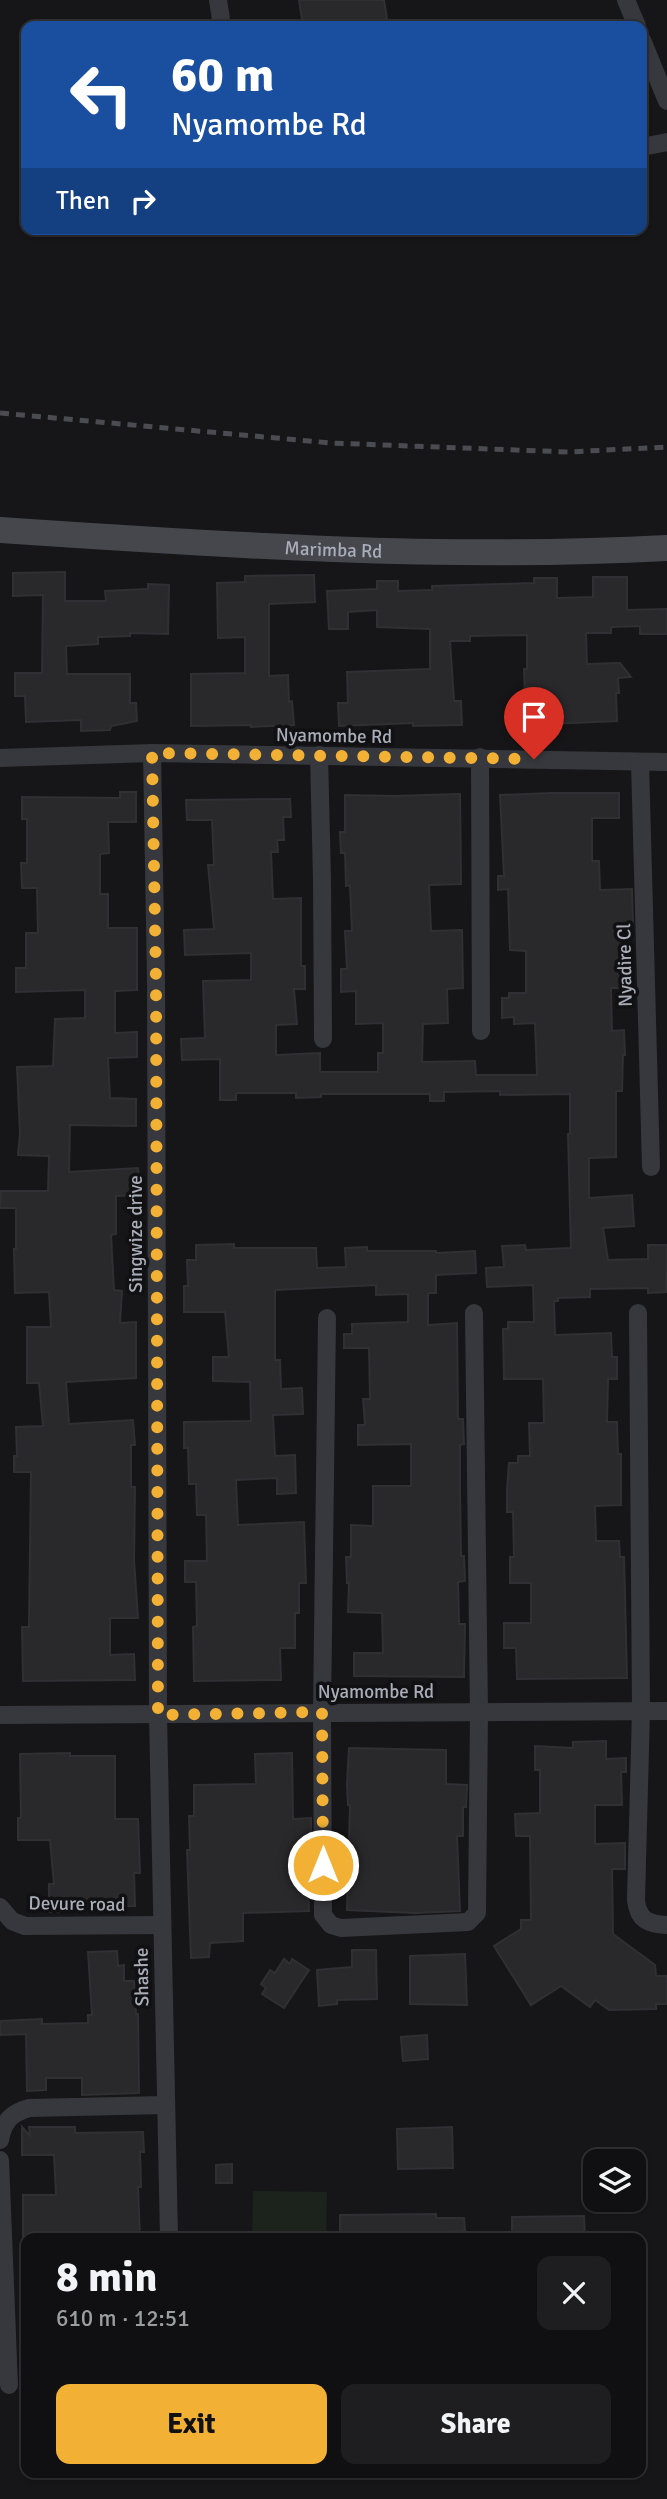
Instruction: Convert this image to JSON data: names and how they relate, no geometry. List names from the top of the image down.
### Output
{
  "streets": {
    "street": [
      "Marimba Rd",
      "Nyamombe Rd",
      "Nyadire Cl",
      "Singwize drive",
      "Devure road",
      "Shashe"
    ]
  },
  "crossings": [
    ["Nyamombe Rd", "Nyadire Cl"],
    ["Nyamombe Rd", "Singwize drive"],
    ["Nyamombe Rd", "Shashe"],
    ["Singwize drive", "Shashe"],
    ["Devure road", "Shashe"]
  ],
  "page": {
    "turn": ["60 m", "Nyamombe Rd"],
    "then": "Then",
    "heading": ["8 min", "610 m · 12:51"],
    "buttons": ["Exit", "Share"]
  }
}
